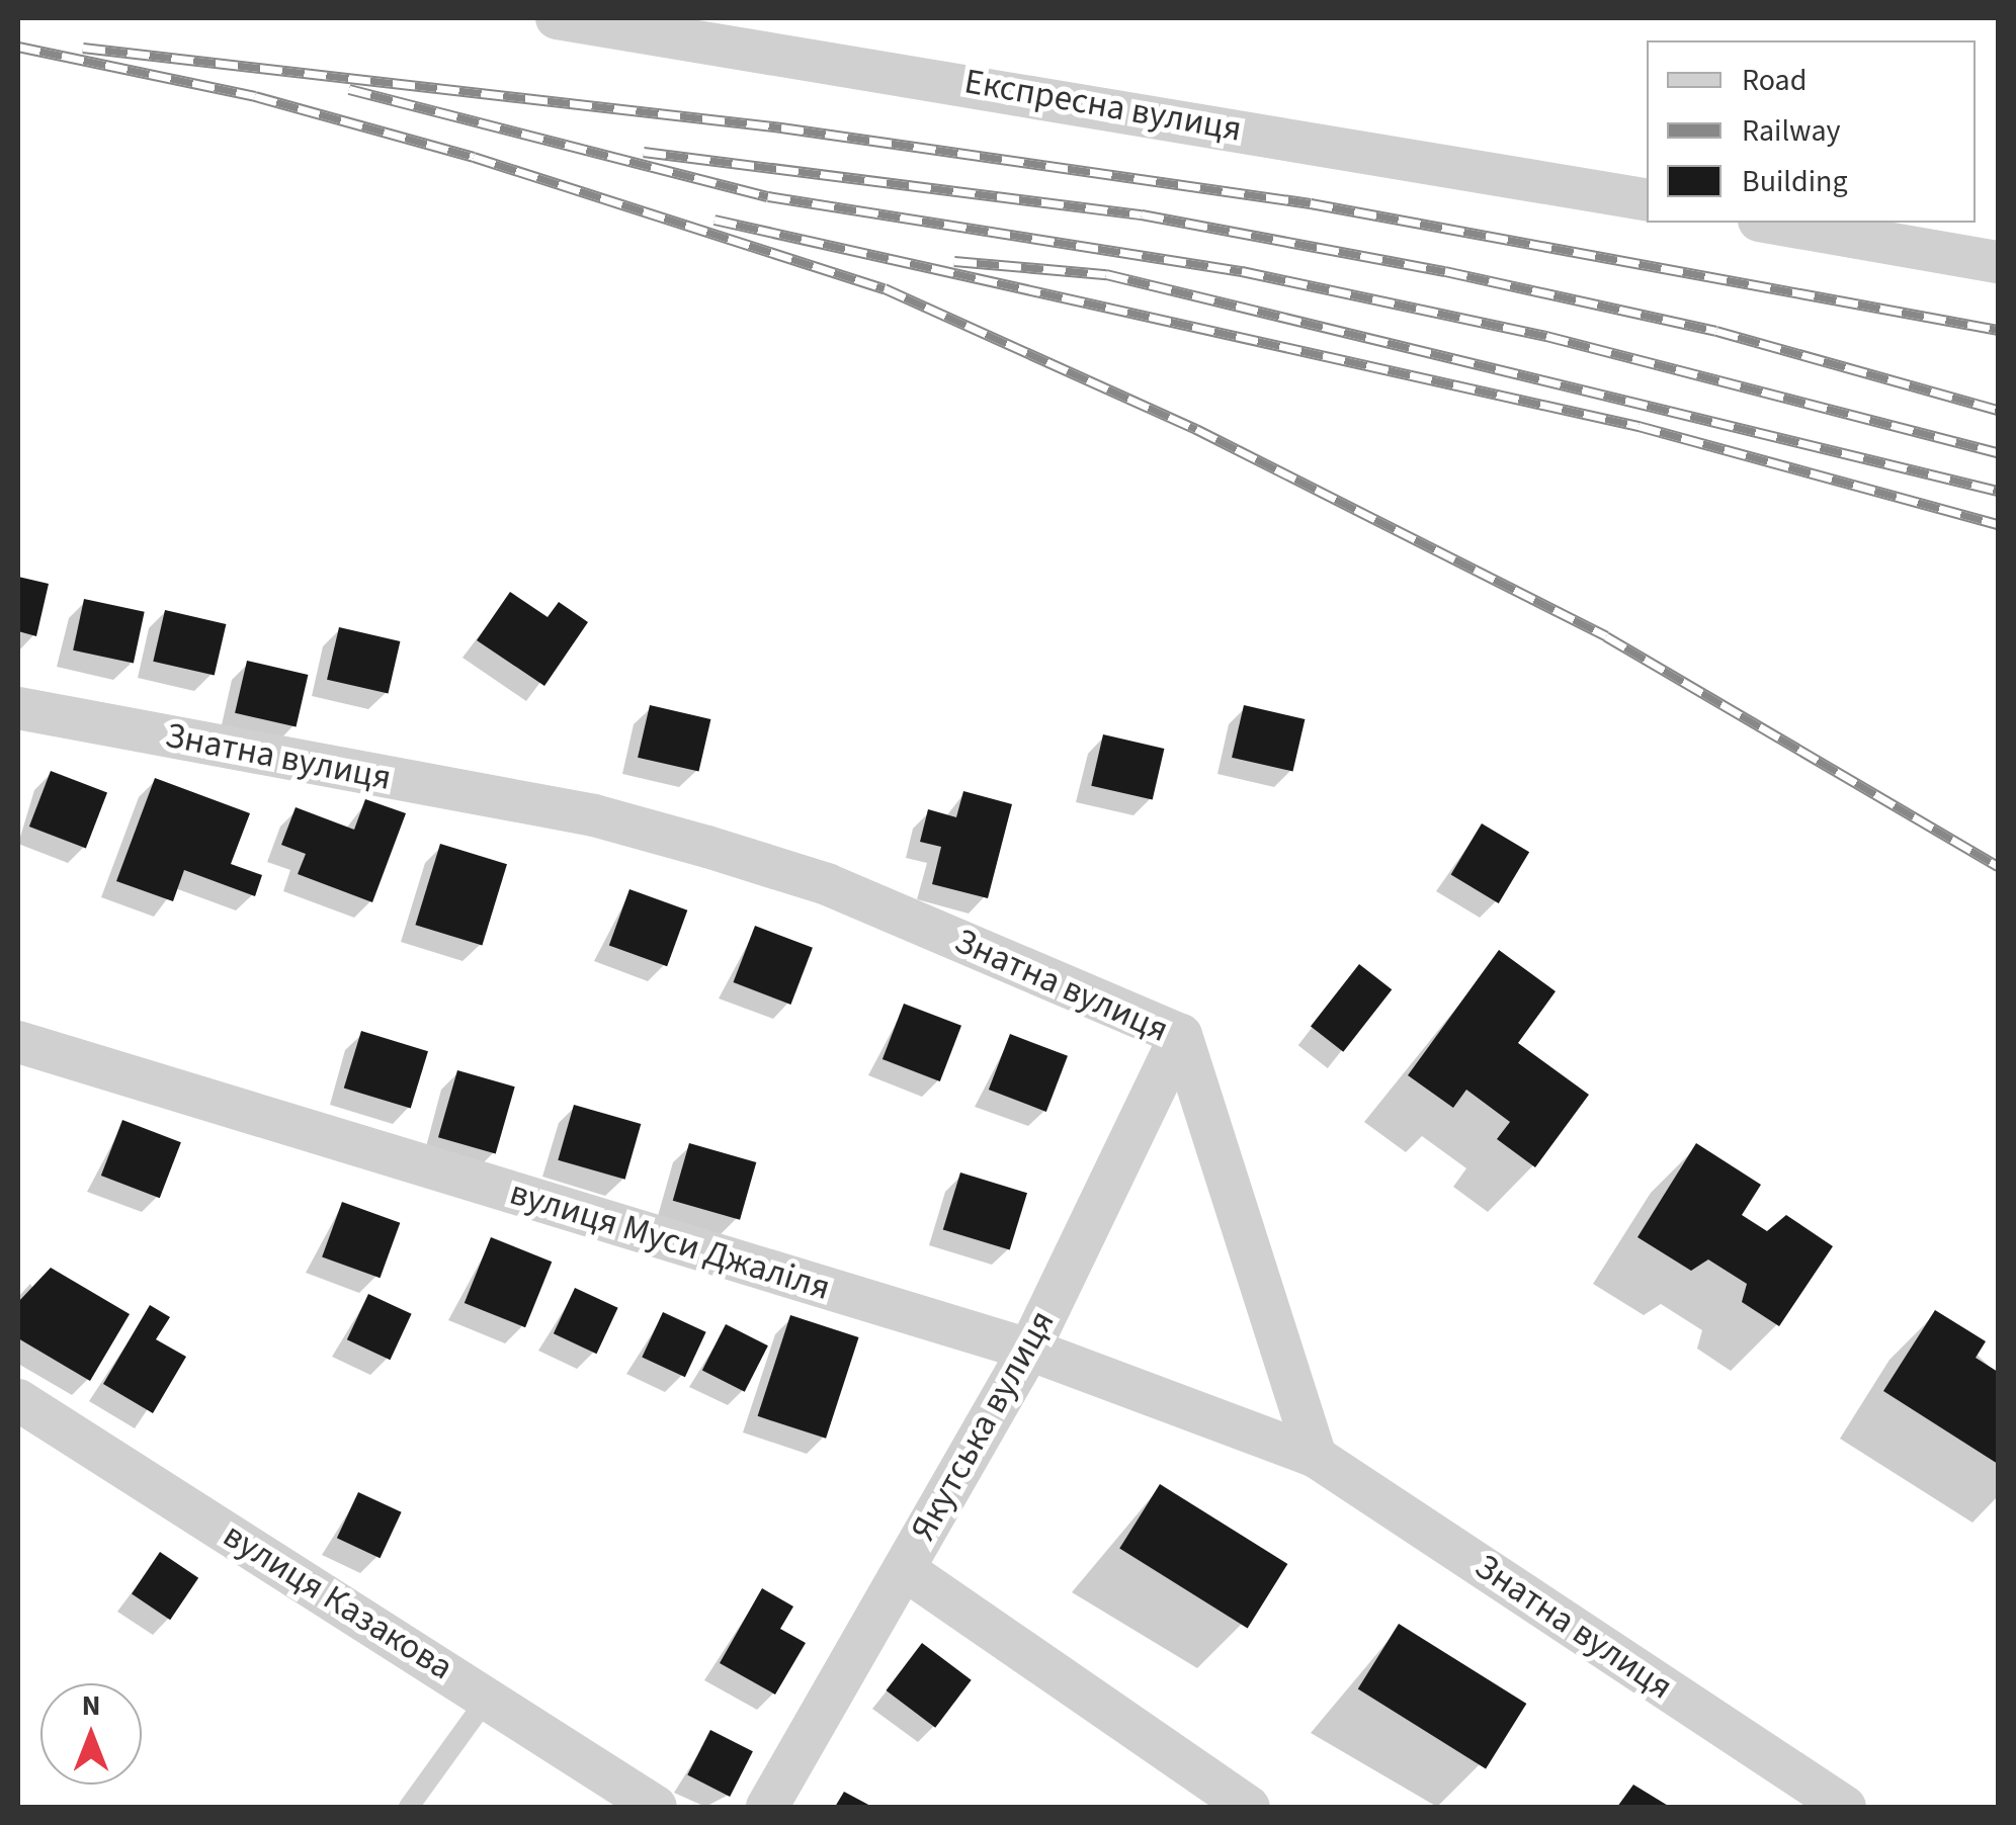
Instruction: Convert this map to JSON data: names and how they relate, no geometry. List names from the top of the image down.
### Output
{
  "streets": {
    "street": [
      "Експресна вулиця",
      "Знатна вулиця",
      "вулиця Муси Джаліля",
      "Якутська вулиця",
      "вулиця Казакова"
    ]
  },
  "crossings": [
    ["Знатна вулиця", "вулиця Муси Джаліля"],
    ["Знатна вулиця", "Якутська вулиця"],
    ["вулиця Муси Джаліля", "Якутська вулиця"]
  ],
  "legend": ["Road", "Railway", "Building"],
  "north": "top"
}
